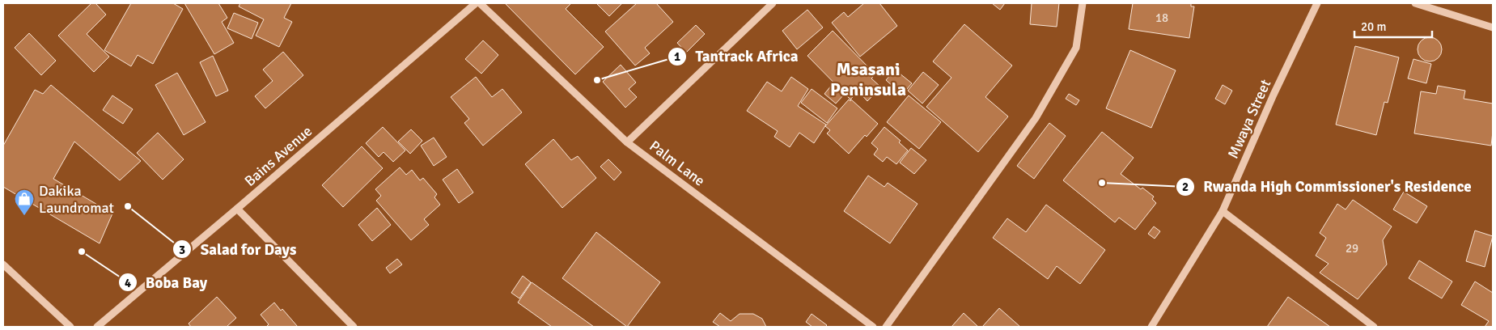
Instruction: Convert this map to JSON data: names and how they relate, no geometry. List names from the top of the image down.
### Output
{
  "streets": {
    "street": ["Mwaya Street", "Bains Avenue", "Palm Lane"]
  },
  "districts": ["Msasani Peninsula"],
  "places": {
    "other": [
      "Tantrack Africa",
      "Rwanda High Commissioner's Residence",
      "Salad for Days",
      "Boba Bay"
    ],
    "shop": ["Dakika Laundromat"]
  },
  "house_numbers": ["18", "29"],
  "scale_bar": "20 m"
}
